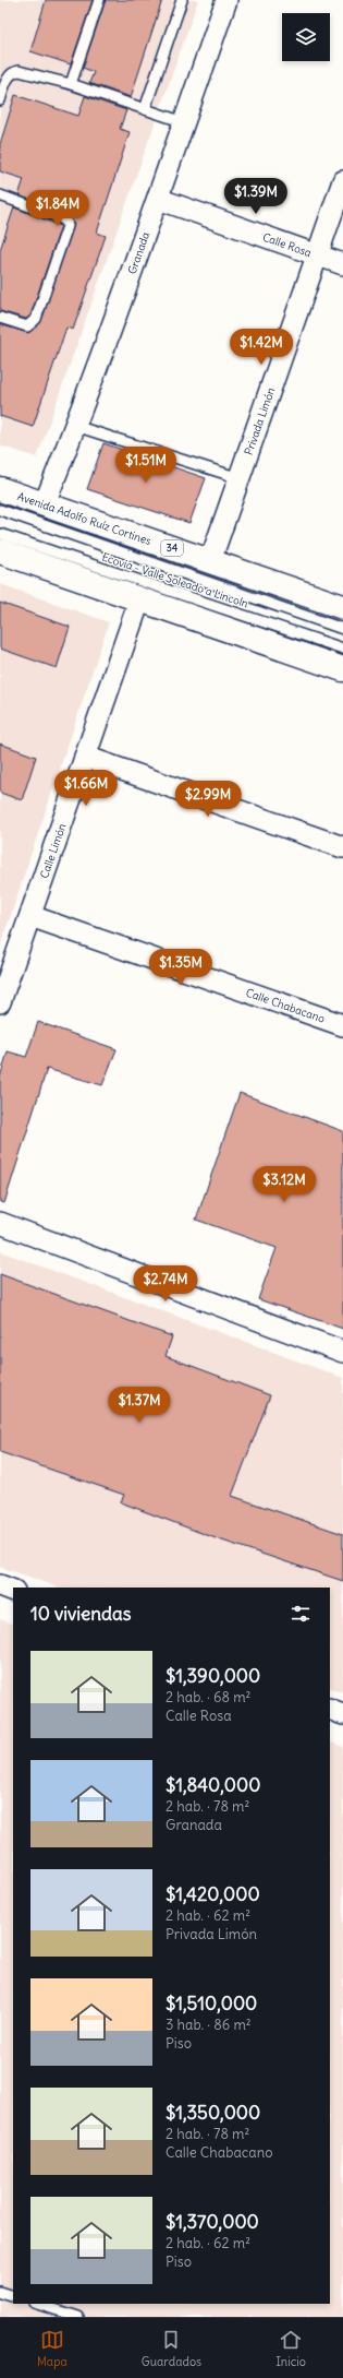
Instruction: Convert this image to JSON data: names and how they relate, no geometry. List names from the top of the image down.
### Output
{
  "streets": {
    "main road": ["Avenida Adolfo Ruíz Cortines", "34"],
    "street": [
      "Calle Rosa",
      "Granada",
      "Privada Limón",
      "Calle Limón",
      "Calle Chabacano"
    ],
    "lane": ["Ecovía - Valle Soleado a Lincoln"]
  },
  "crossings": [
    ["Calle Rosa", "Granada"],
    ["Calle Rosa", "Privada Limón"],
    ["Granada", "Avenida Adolfo Ruíz Cortines"],
    ["Privada Limón", "Avenida Adolfo Ruíz Cortines"],
    ["Calle Limón", "Calle Chabacano"]
  ],
  "page": {
    "price": [
      "$1.39M",
      "$1.84M",
      "$1.42M",
      "$1.51M",
      "$1.66M",
      "$2.99M",
      "$1.35M",
      "$3.12M",
      "$2.74M",
      "$1.37M"
    ],
    "heading": "10 viviendas",
    "list": [
      {
        "name": "$1,390,000",
        "note": "2 hab. · 68 m² · Calle Rosa"
      },
      {
        "name": "$1,840,000",
        "note": "2 hab. · 78 m² · Granada"
      },
      {
        "name": "$1,420,000",
        "note": "2 hab. · 62 m² · Privada Limón"
      },
      {
        "name": "$1,510,000",
        "note": "3 hab. · 86 m² · Piso"
      },
      {
        "name": "$1,350,000",
        "note": "2 hab. · 78 m² · Calle Chabacano"
      },
      {
        "name": "$1,370,000",
        "note": "2 hab. · 62 m² · Piso"
      }
    ],
    "tabs": ["Mapa", "Guardados", "Inicio"]
  }
}
